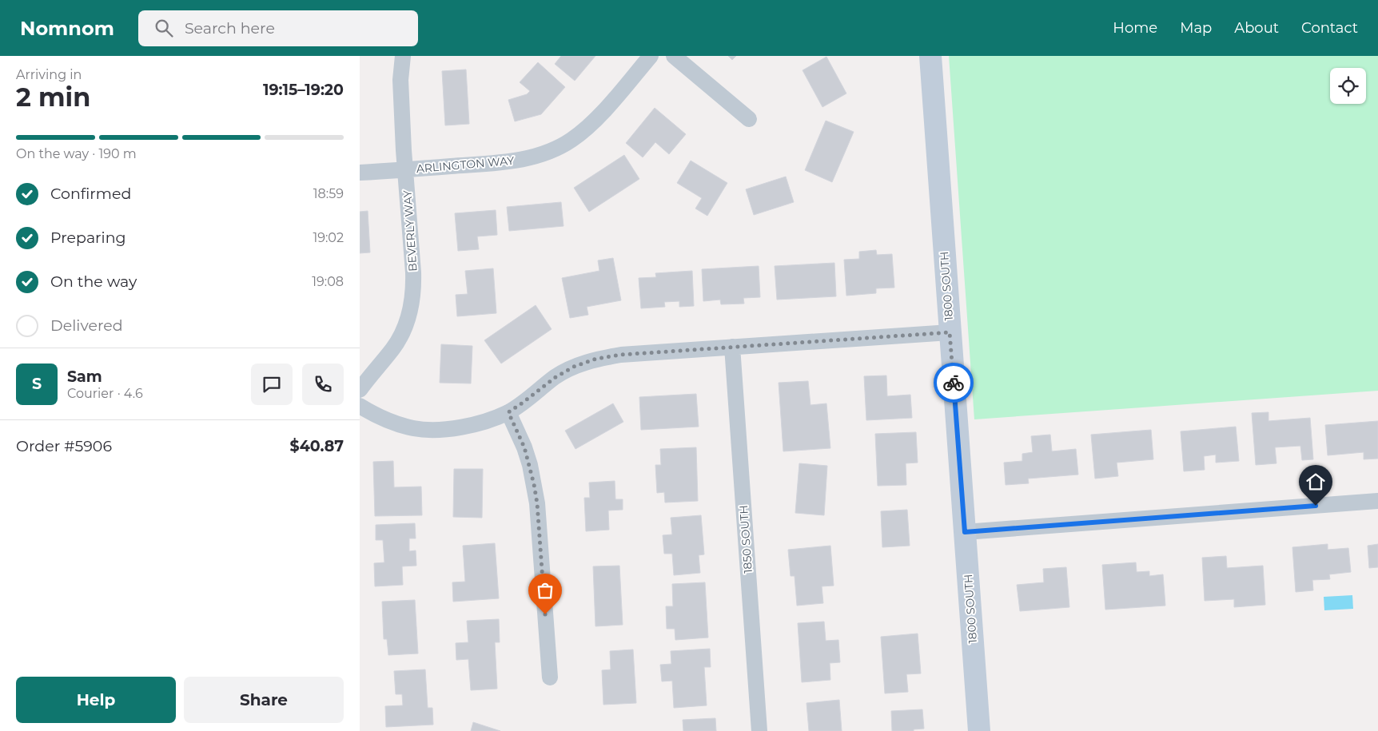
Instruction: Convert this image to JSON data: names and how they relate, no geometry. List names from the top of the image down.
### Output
{
  "streets": {
    "main road": ["1800 SOUTH"],
    "street": ["ARLINGTON WAY", "BEVERLY WAY", "1850 SOUTH"]
  },
  "crossings": [
    ["ARLINGTON WAY", "BEVERLY WAY"]
  ],
  "page": {
    "header": "Nomnom",
    "search": "Search here",
    "nav": [
      "Home",
      "Map",
      "About",
      "Contact"
    ],
    "heading": ["2 min", "Arriving in", "19:15–19:20"],
    "panel": [
      "Sam",
      "Courier · 4.6",
      "Order #5906",
      "$40.87"
    ],
    "bar": "On the way · 190 m",
    "list": [
      ["Confirmed", "18:59"],
      ["Preparing", "19:02"],
      ["On the way", "19:08"],
      "Delivered"
    ],
    "round": "S",
    "buttons": ["Help", "Share"]
  }
}
